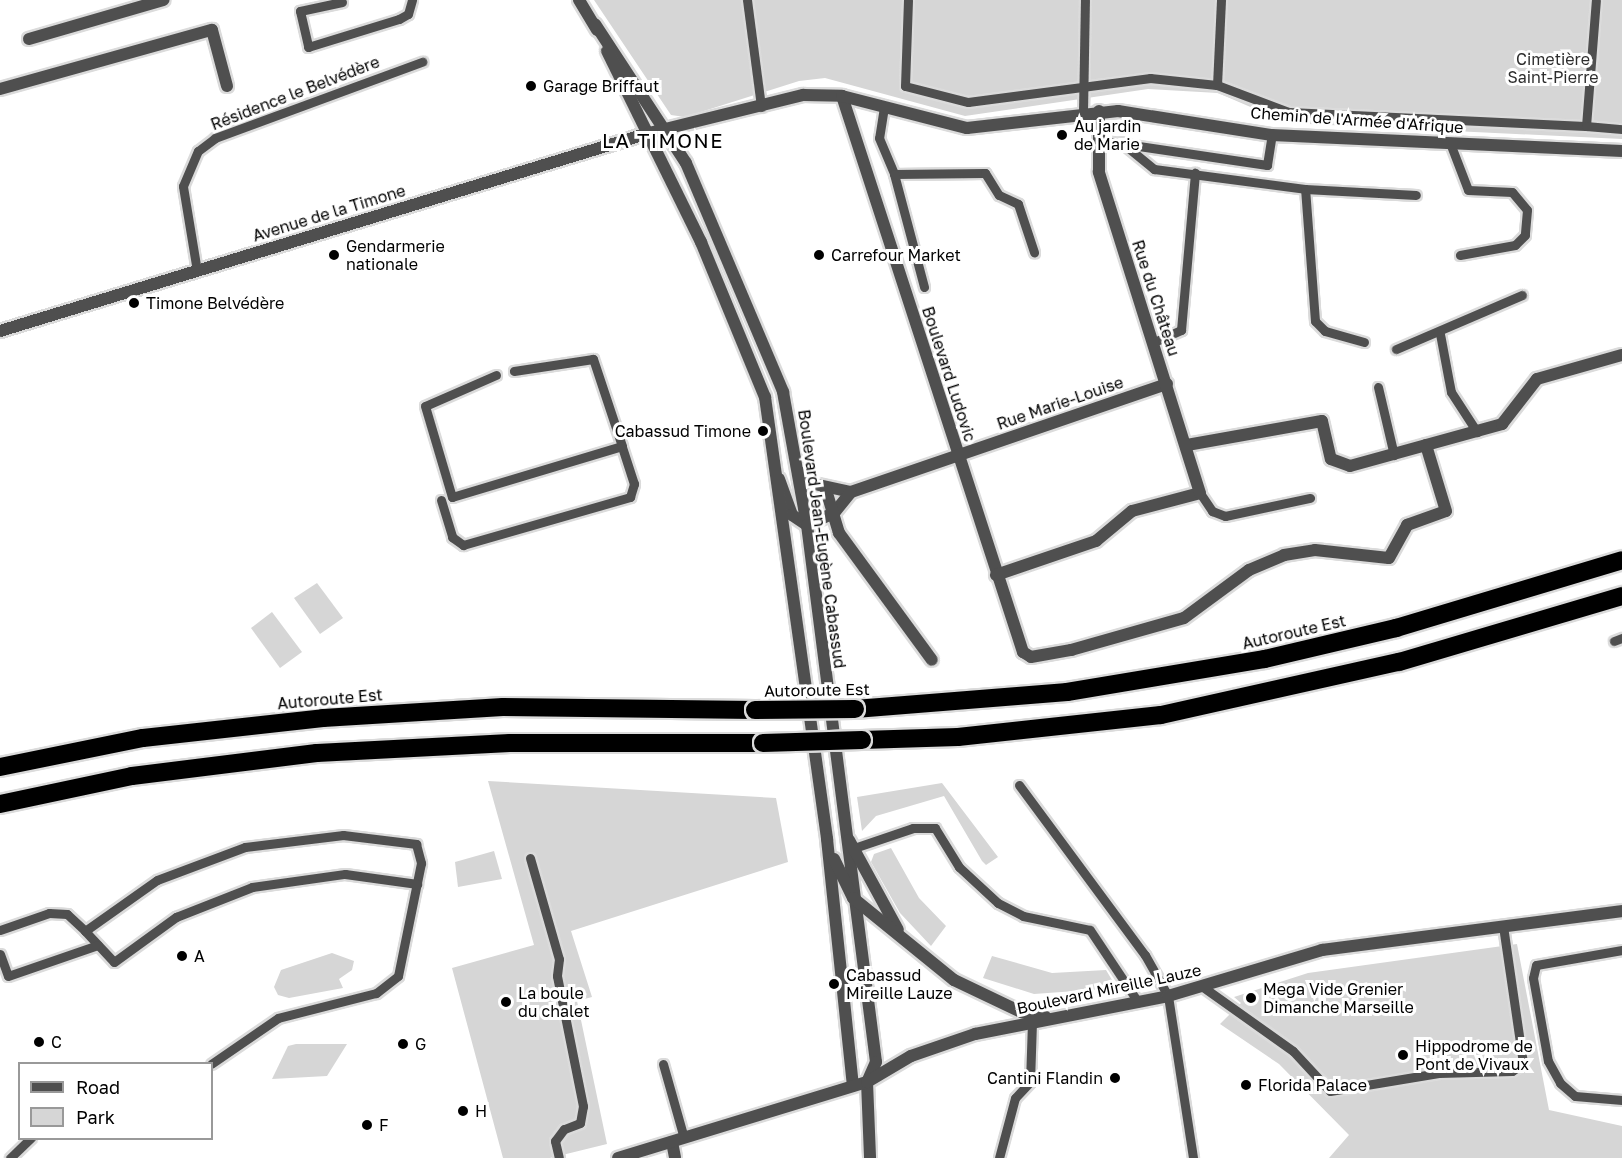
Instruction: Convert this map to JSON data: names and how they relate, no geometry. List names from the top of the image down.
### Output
{
  "streets": {
    "highway": ["Autoroute Est"],
    "street": [
      "Chemin de l'Armée d'Afrique",
      "Avenue de la Timone",
      "Rue du Château",
      "Boulevard Ludovic",
      "Rue Marie-Louise",
      "Boulevard Jean-Eugène Cabassud",
      "Boulevard Mireille Lauze"
    ],
    "lane": ["Résidence le Belvédère"]
  },
  "crossings": [
    ["Résidence le Belvédère", "Avenue de la Timone"],
    ["Chemin de l'Armée d'Afrique", "Avenue de la Timone"],
    ["Chemin de l'Armée d'Afrique", "Rue du Château"],
    ["Chemin de l'Armée d'Afrique", "Boulevard Ludovic"],
    ["Chemin de l'Armée d'Afrique", "Boulevard Jean-Eugène Cabassud"],
    ["Avenue de la Timone", "Boulevard Jean-Eugène Cabassud"],
    ["Rue du Château", "Rue Marie-Louise"],
    ["Boulevard Ludovic", "Rue Marie-Louise"],
    ["Rue Marie-Louise", "Boulevard Jean-Eugène Cabassud"],
    ["Boulevard Jean-Eugène Cabassud", "Boulevard Mireille Lauze"]
  ],
  "districts": ["LA TIMONE"],
  "parks": ["Cimetière Saint-Pierre"],
  "places": [
    "Garage Briffaut",
    "Au jardin de Marie",
    "Gendarmerie nationale",
    "Carrefour Market",
    "Timone Belvédère",
    "Cabassud Timone",
    "A",
    "Cabassud Mireille Lauze",
    "Mega Vide Grenier Dimanche Marseille",
    "La boule du chalet",
    "C",
    "G",
    "Hippodrome de Pont de Vivaux",
    "Cantini Flandin",
    "Florida Palace",
    "H",
    "F"
  ],
  "legend": ["Road", "Park"]
}
